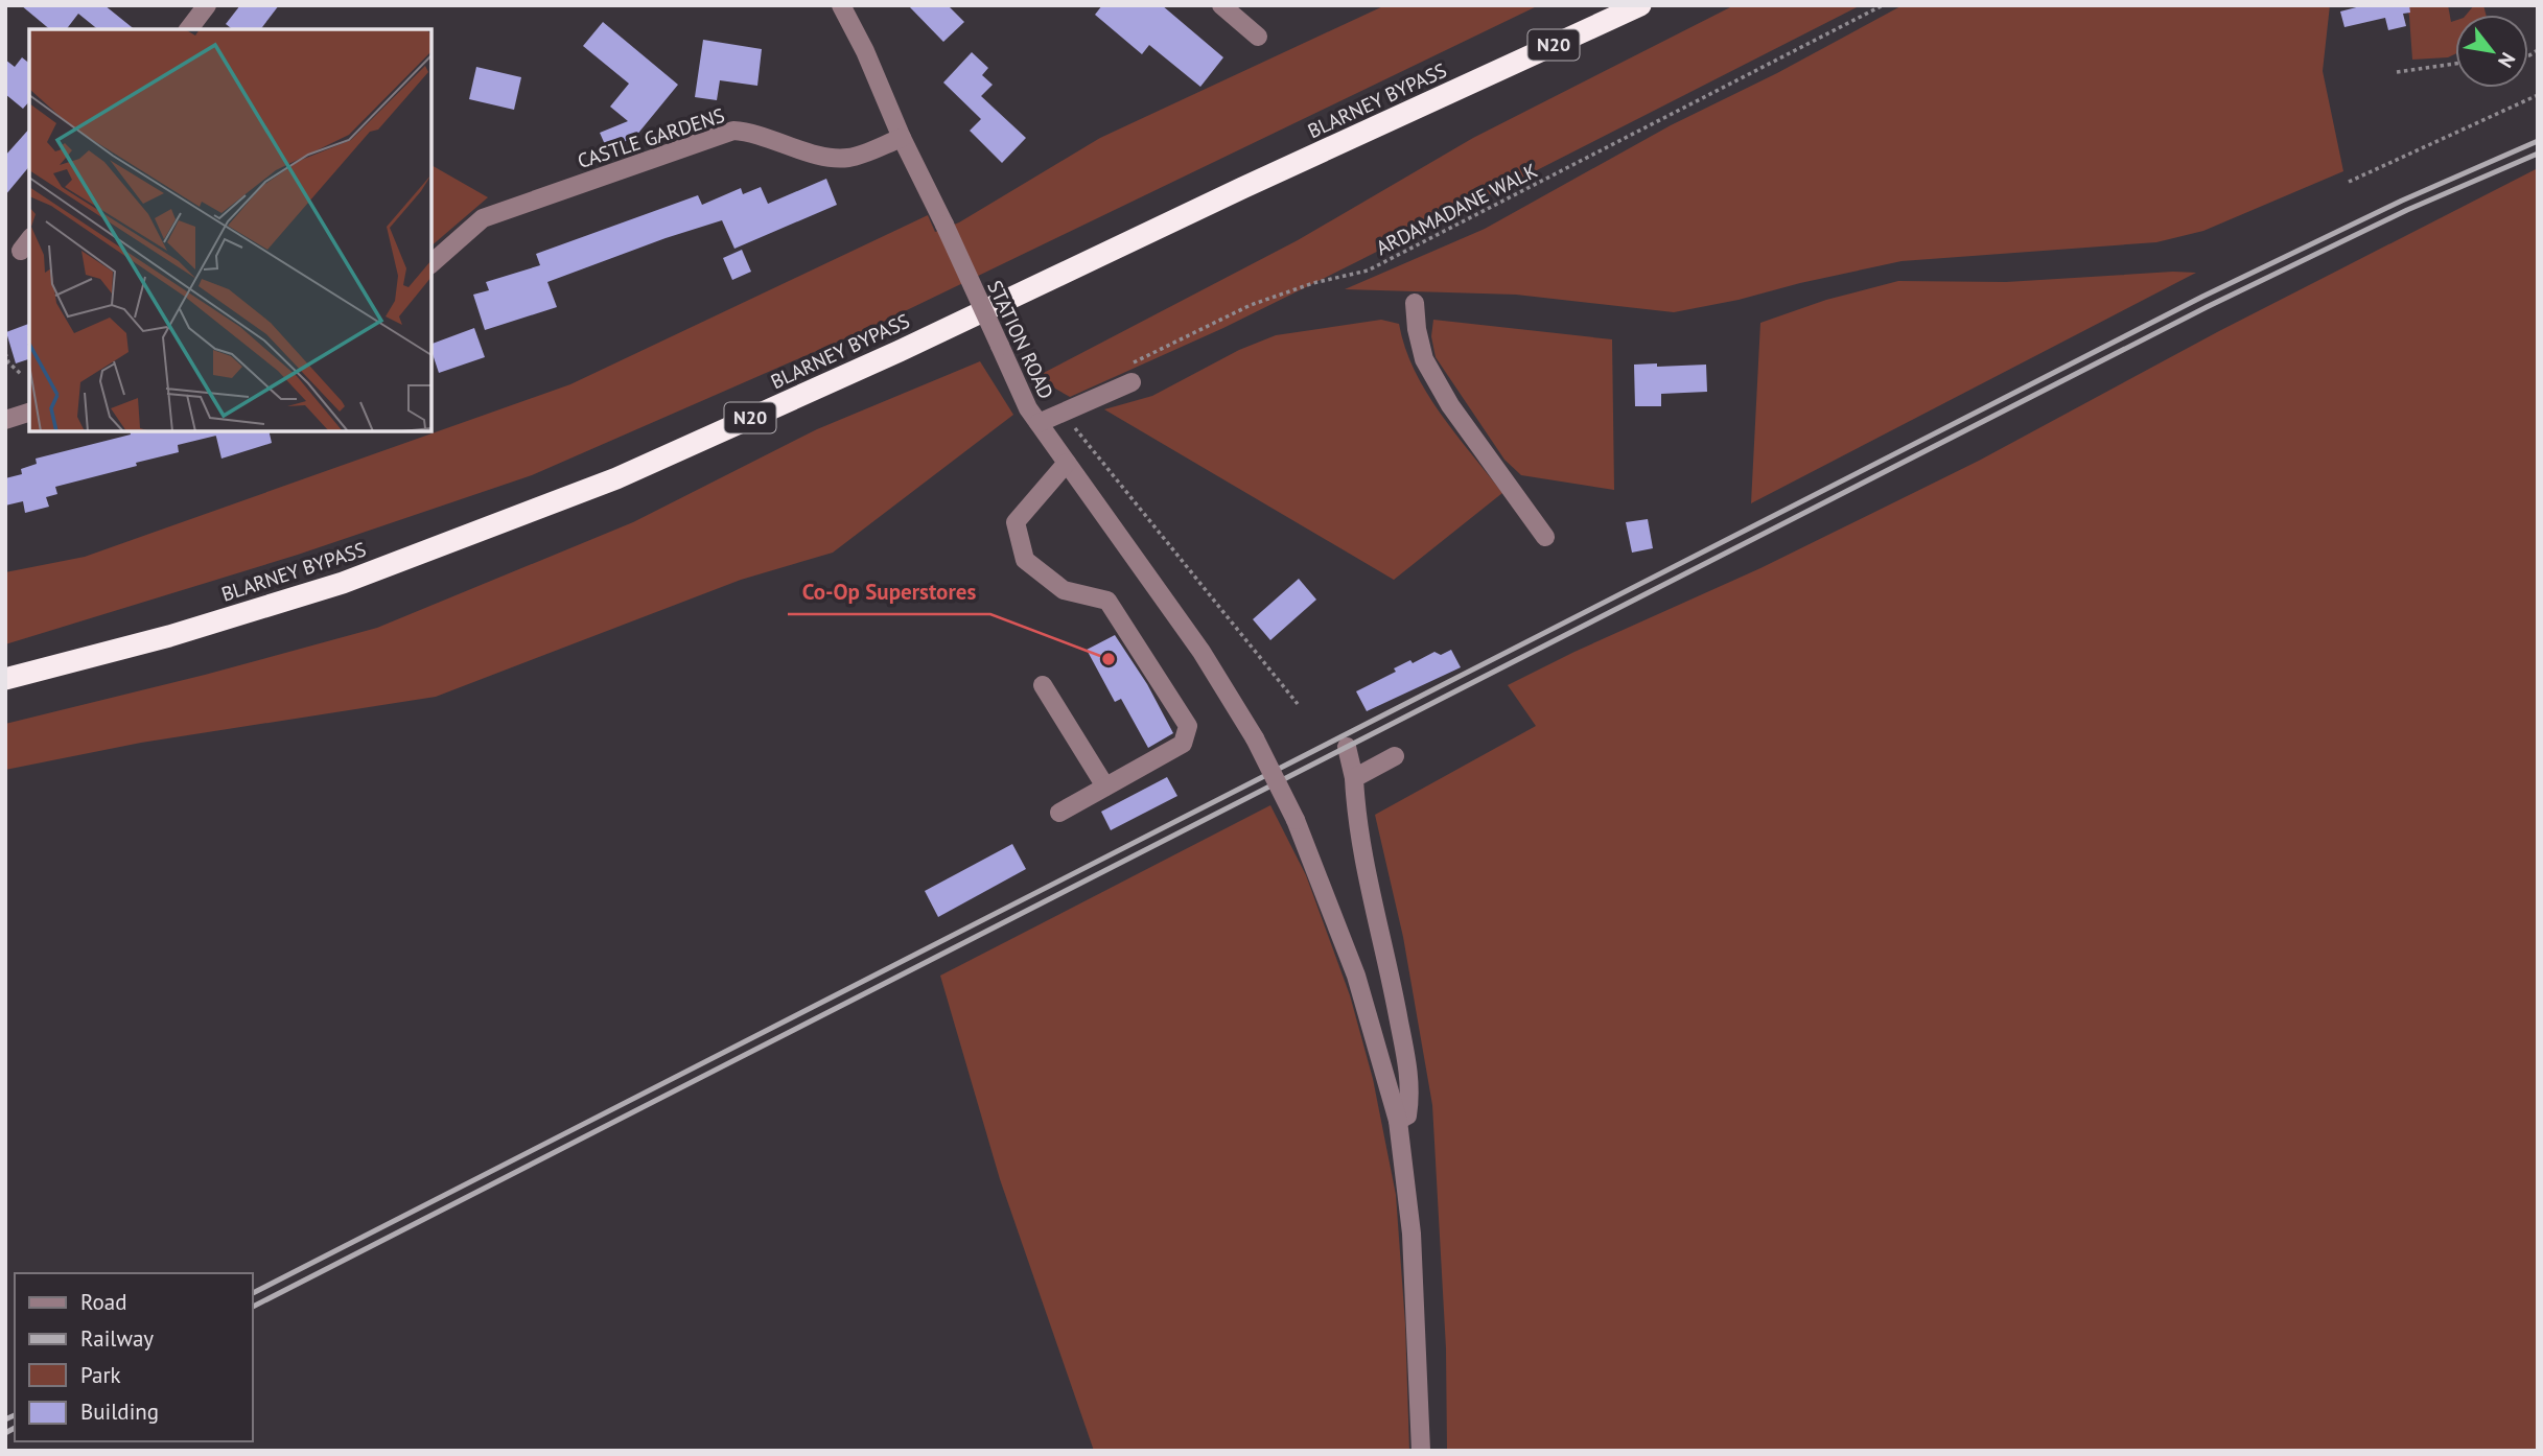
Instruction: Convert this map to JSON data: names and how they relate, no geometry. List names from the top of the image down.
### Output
{
  "streets": {
    "highway": ["N20", "BLARNEY BYPASS"],
    "street": ["CASTLE GARDENS", "STATION ROAD"],
    "path": ["ARDAMADANE WALK"]
  },
  "crossings": [
    ["CASTLE GARDENS", "STATION ROAD"]
  ],
  "places": ["Co-Op Superstores"],
  "legend": [
    "Road",
    "Railway",
    "Park",
    "Building"
  ],
  "north": "bottom right"
}
